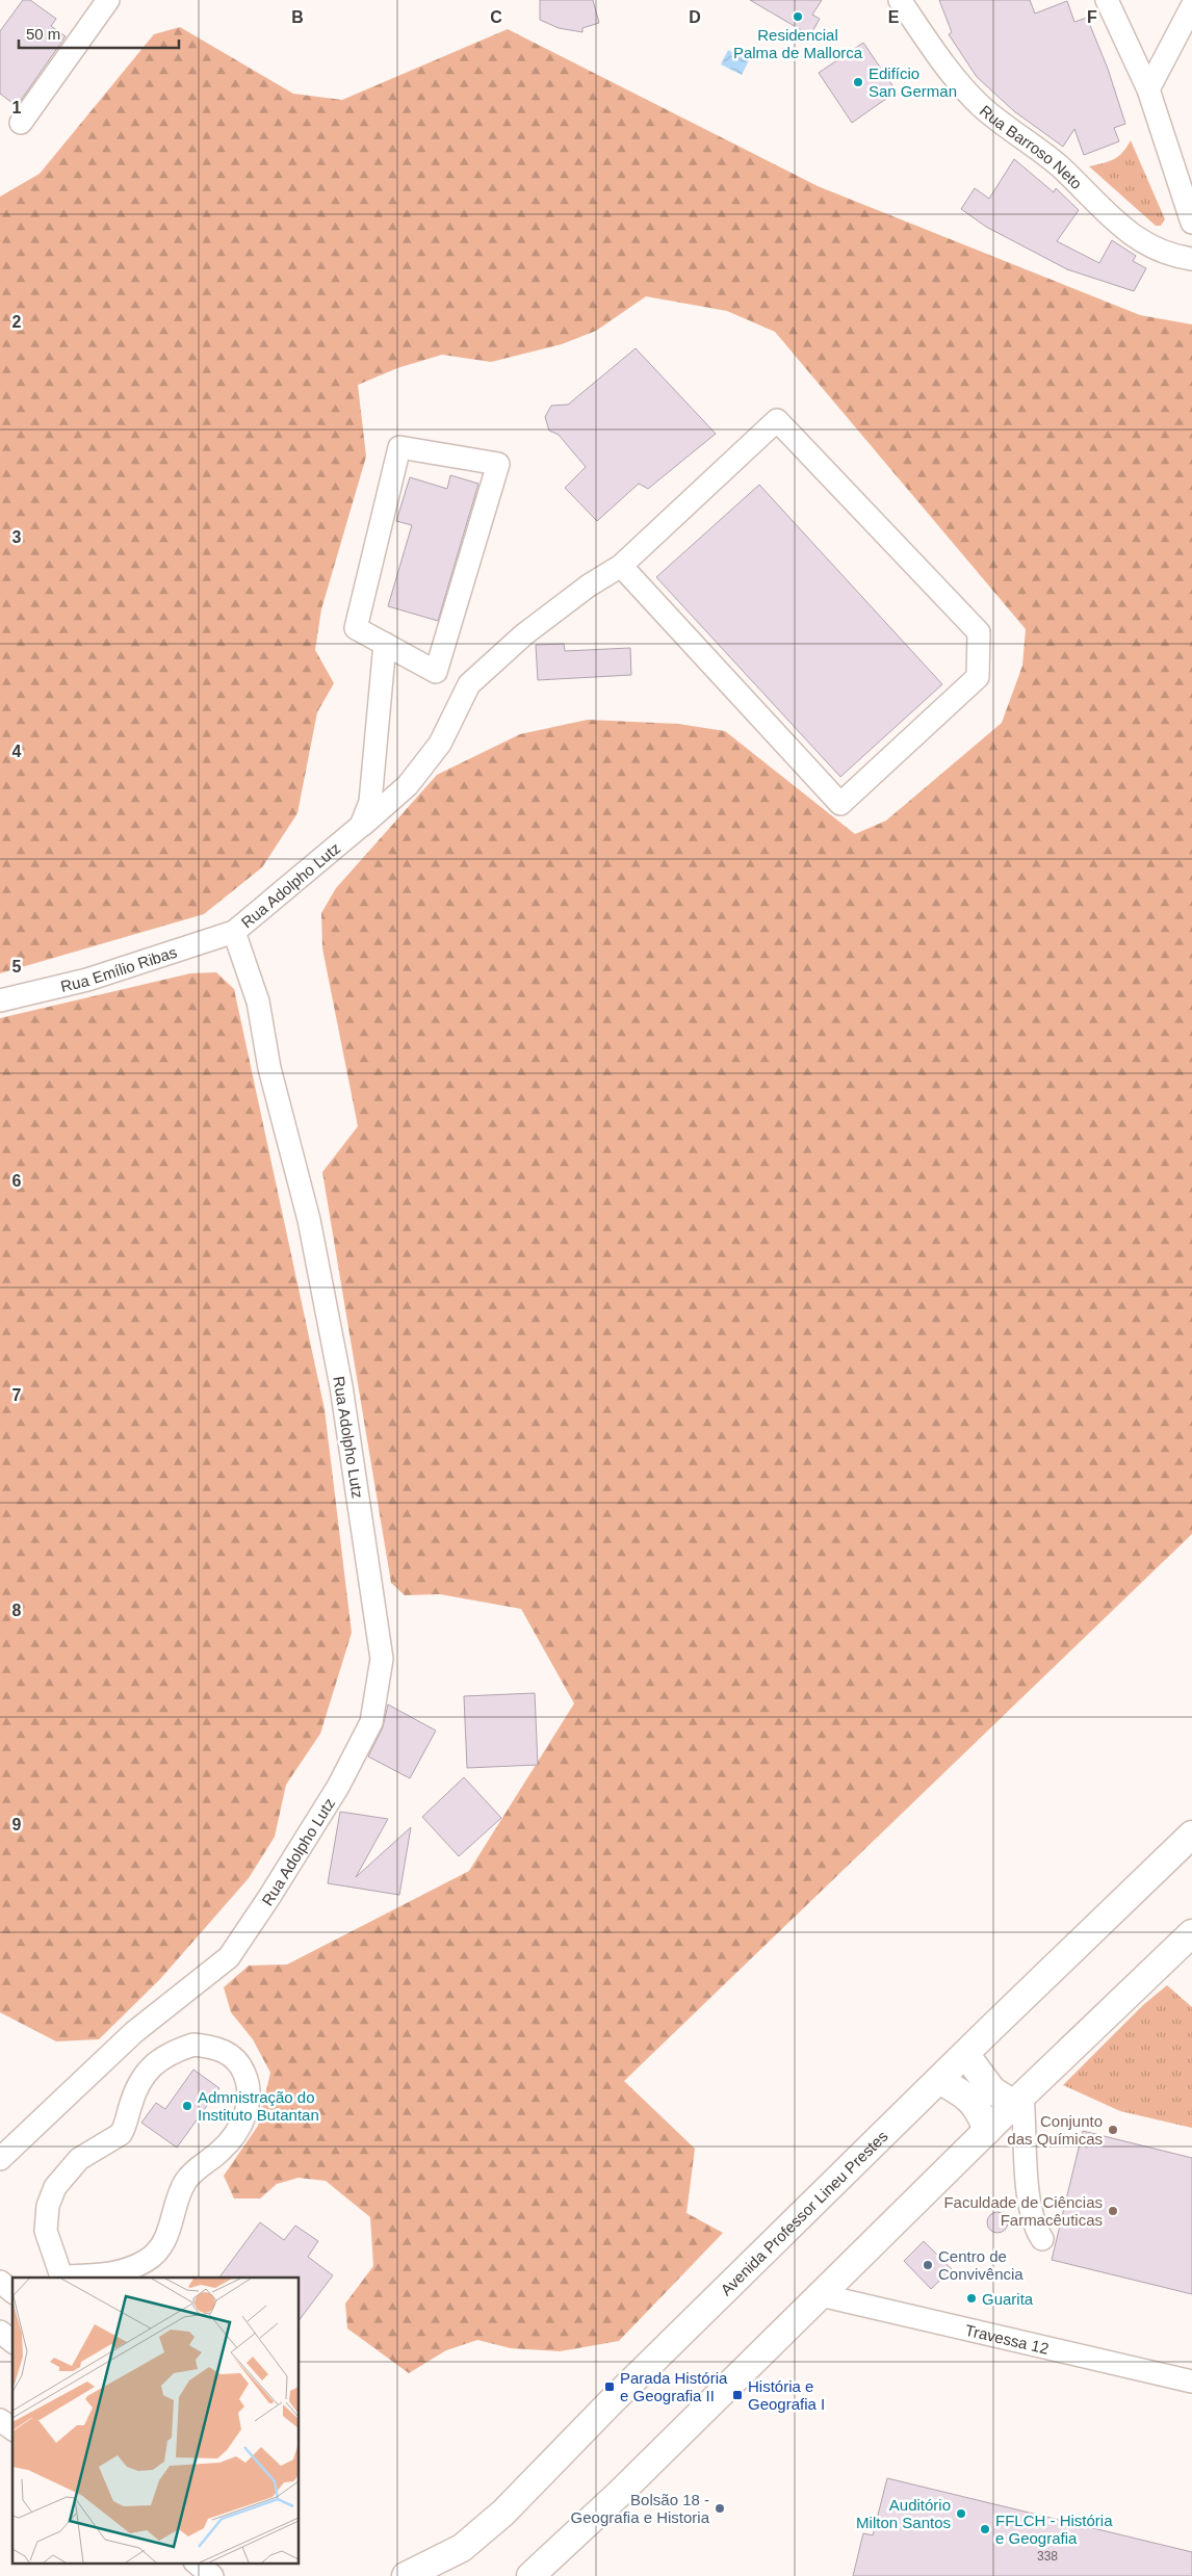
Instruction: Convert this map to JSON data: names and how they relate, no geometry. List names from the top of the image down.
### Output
{
  "streets": {
    "main road": ["Avenida Professor Lineu Prestes"],
    "street": [
      "Rua Barroso Neto",
      "Rua Adolpho Lutz",
      "Rua Emílio Ribas",
      "Travessa 12"
    ]
  },
  "crossings": [
    ["Rua Adolpho Lutz", "Rua Emílio Ribas"]
  ],
  "places": {
    "other": [
      "Residencial Palma de Mallorca",
      "Edifício San German",
      "Admnistração do Instituto Butantan",
      "Conjunto das Químicas",
      "Faculdade de Ciências Farmacêuticas",
      "Centro de Convivência",
      "Guarita",
      "Bolsão 18 - Geografia e Historia",
      "Auditório Milton Santos",
      "FFLCH - História e Geografia"
    ],
    "transit": ["Parada História e Geografia II", "História e Geografia I"]
  },
  "house_numbers": ["338"],
  "scale_bar": "50 m",
  "grid": {
    "columns": [
      "B",
      "C",
      "D",
      "E",
      "F"
    ],
    "rows": [
      "1",
      "2",
      "3",
      "4",
      "5",
      "6",
      "7",
      "8",
      "9"
    ]
  }
}
